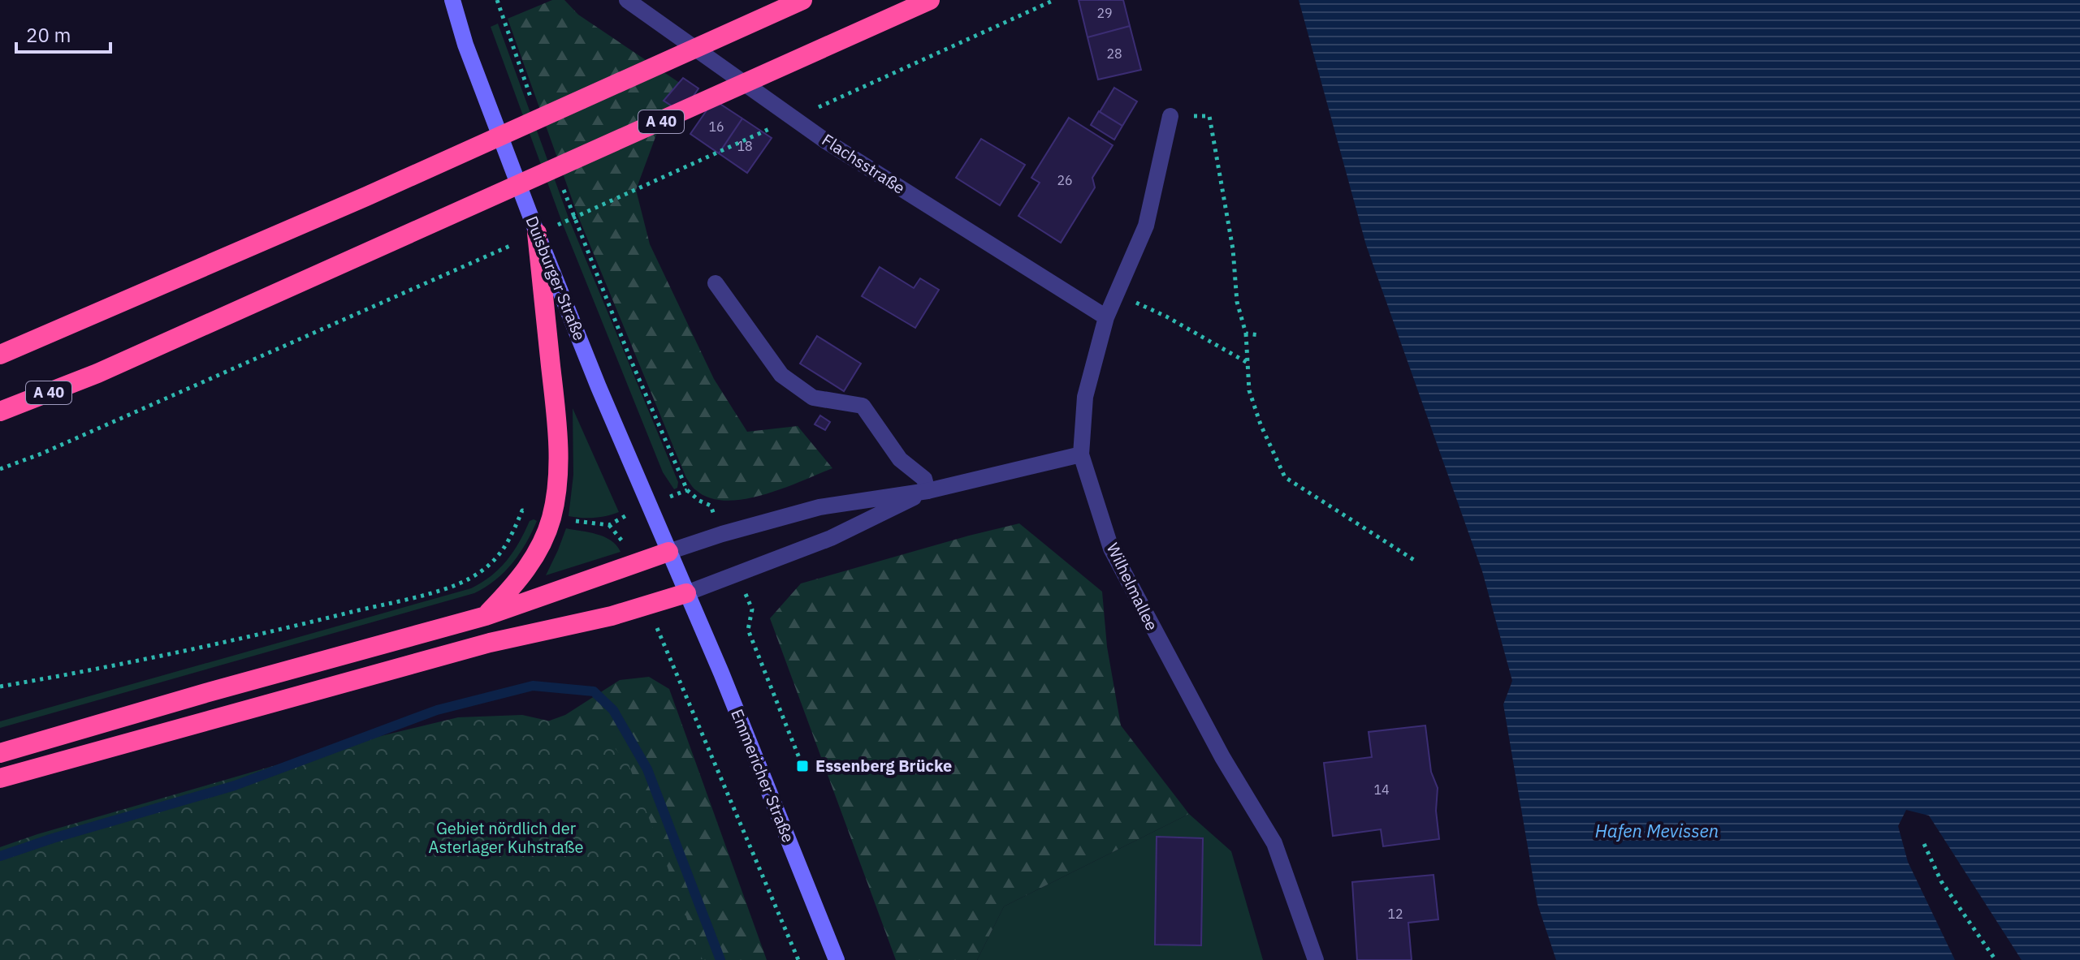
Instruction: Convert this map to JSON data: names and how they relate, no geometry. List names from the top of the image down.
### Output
{
  "streets": {
    "highway": ["A 40"],
    "main road": ["Duisburger Straße", "Emmericher Straße"],
    "street": ["Flachsstraße", "Wilhelmallee"]
  },
  "crossings": [
    ["Flachsstraße", "Wilhelmallee"],
    ["Duisburger Straße", "Emmericher Straße"]
  ],
  "water": ["Hafen Mevissen"],
  "parks": ["Gebiet nördlich der Asterlager Kuhstraße"],
  "places": {
    "transit": ["Essenberg Brücke"]
  },
  "house_numbers": [
    "29",
    "28",
    "16",
    "18",
    "26",
    "14",
    "12"
  ],
  "scale_bar": "20 m"
}
